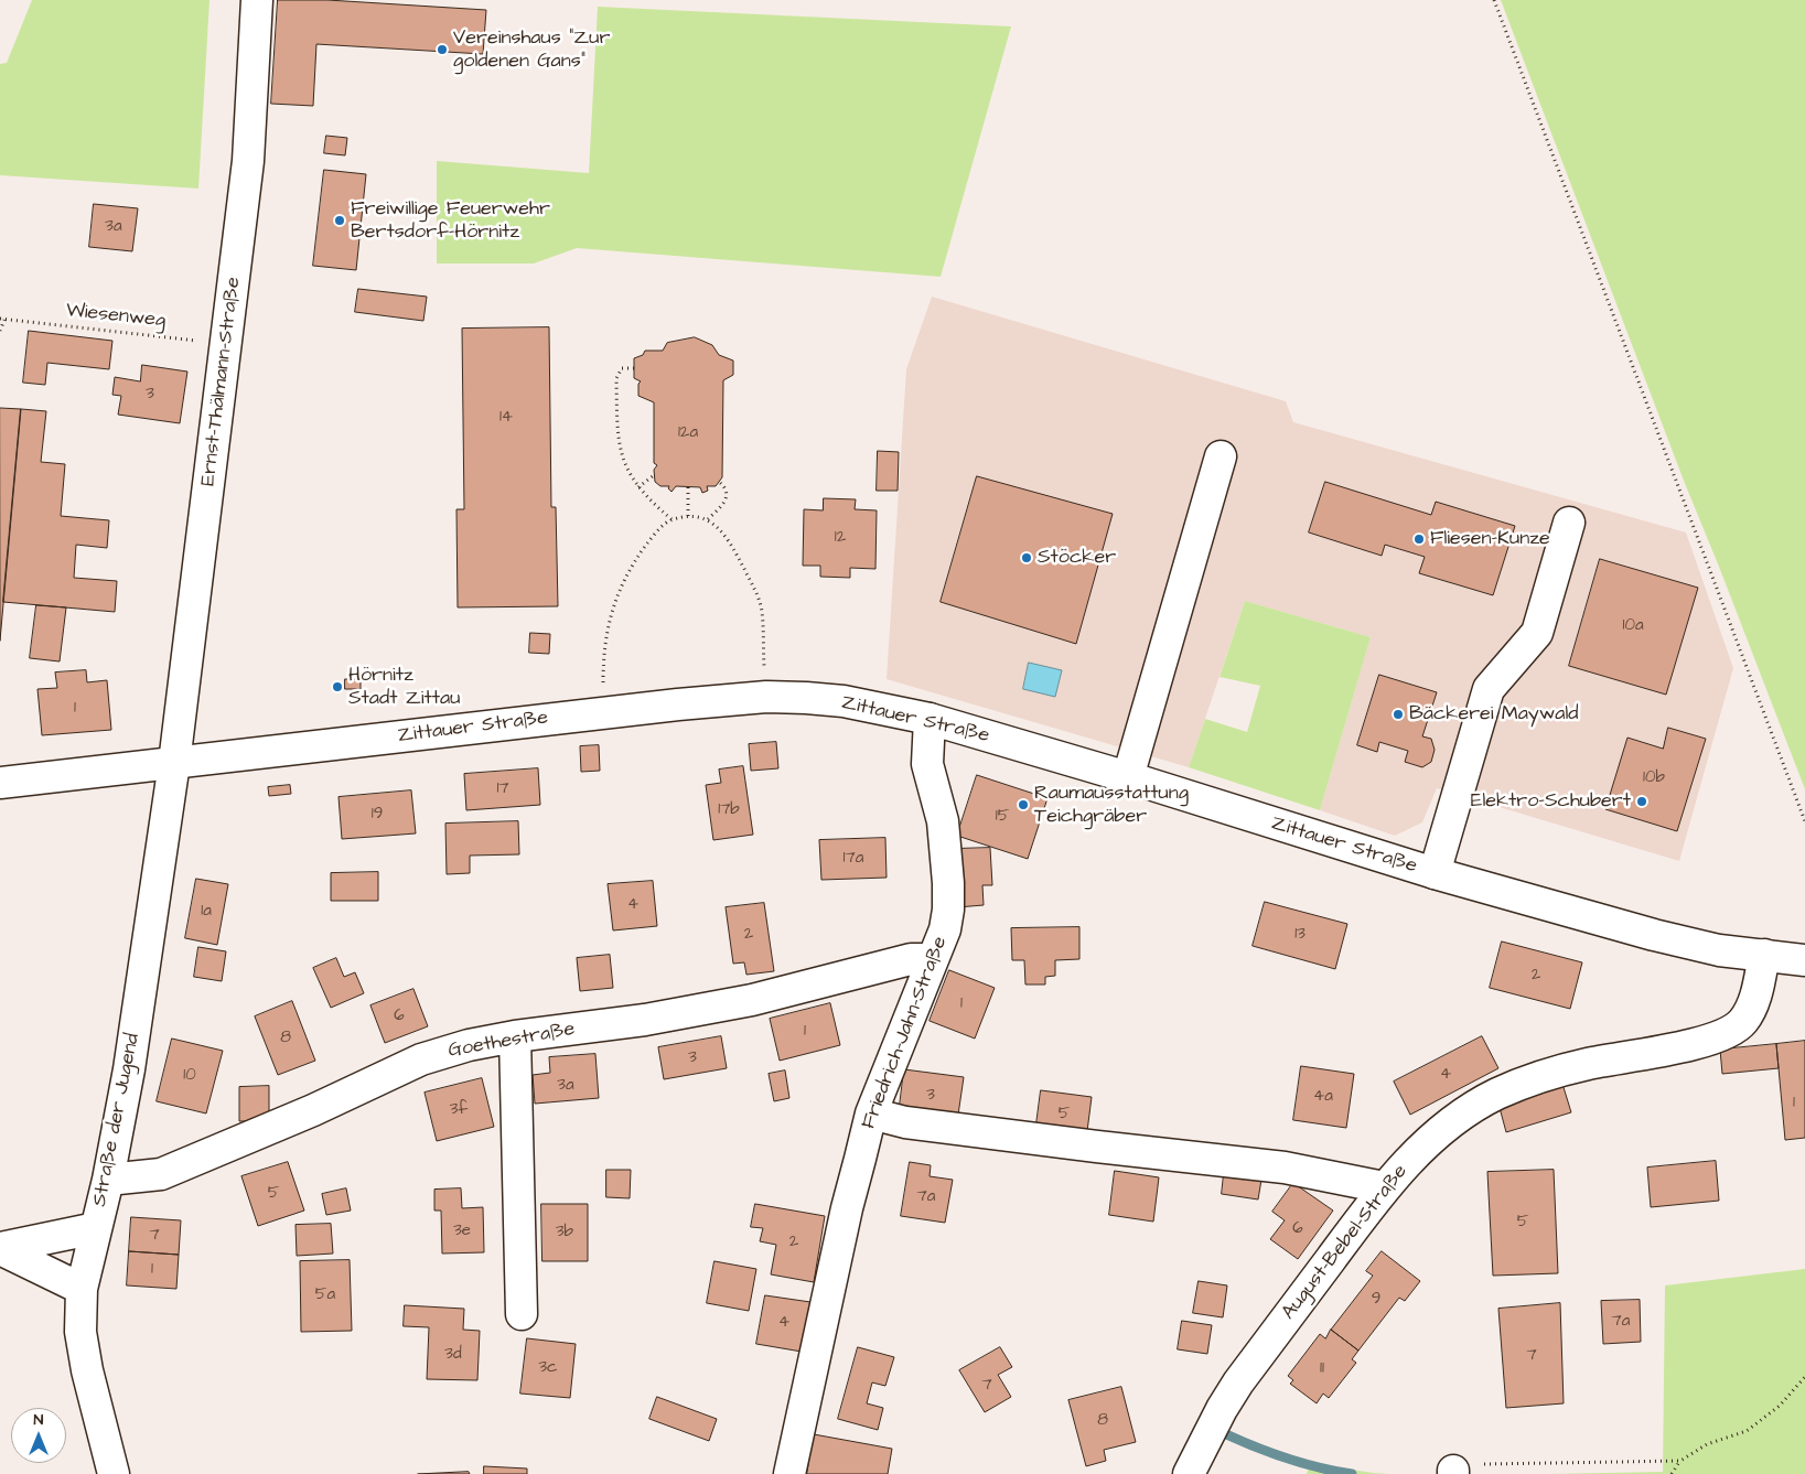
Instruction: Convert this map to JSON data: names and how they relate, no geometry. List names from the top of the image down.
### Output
{
  "streets": {
    "street": [
      "Ernst-Thälmann-Straße",
      "Zittauer Straße",
      "Friedrich-Jahn-Straße",
      "Goethestraße",
      "Straße der Jugend",
      "August-Bebel-Straße"
    ],
    "path": ["Wiesenweg"]
  },
  "crossings": [
    ["Wiesenweg", "Ernst-Thälmann-Straße"],
    ["Ernst-Thälmann-Straße", "Zittauer Straße"],
    ["Ernst-Thälmann-Straße", "Straße der Jugend"],
    ["Zittauer Straße", "Friedrich-Jahn-Straße"],
    ["Zittauer Straße", "Straße der Jugend"],
    ["Zittauer Straße", "August-Bebel-Straße"],
    ["Friedrich-Jahn-Straße", "Goethestraße"],
    ["Goethestraße", "Straße der Jugend"]
  ],
  "places": [
    "Vereinshaus \"Zur goldenen Gans\"",
    "Freiwillige Feuerwehr Bertsdorf-Hörnitz",
    "Fliesen-Kunze",
    "Stöcker",
    "Hörnitz Stadt Zittau",
    "Bäckerei Maywald",
    "Elektro-Schubert",
    "Raumausstattung Teichgräber"
  ],
  "house_numbers": [
    "3a",
    "3",
    "14",
    "12a",
    "12",
    "10a",
    "1",
    "10b",
    "17",
    "17b",
    "19",
    "15",
    "17a",
    "4",
    "1a",
    "2",
    "13",
    "2",
    "1",
    "6",
    "1",
    "8",
    "3",
    "4",
    "10",
    "3a",
    "3",
    "4a",
    "1",
    "3f",
    "5",
    "5",
    "7a",
    "5",
    "6",
    "3e",
    "3b",
    "7",
    "2",
    "1",
    "5a",
    "9",
    "7a",
    "4",
    "3d",
    "7",
    "3c",
    "11",
    "7",
    "8"
  ],
  "north": "top"
}
